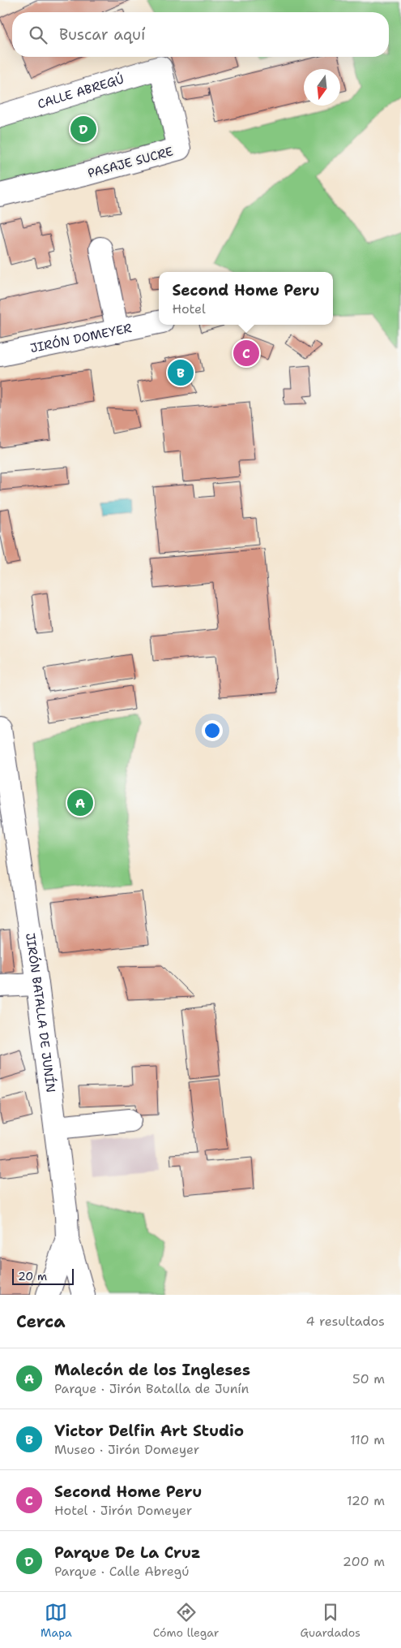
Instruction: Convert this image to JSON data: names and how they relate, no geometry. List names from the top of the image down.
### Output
{
  "streets": {
    "street": [
      "CALLE ABREGÚ",
      "PASAJE SUCRE",
      "JIRÓN DOMEYER",
      "JIRÓN BATALLA DE JUNÍN"
    ]
  },
  "crossings": [
    ["CALLE ABREGÚ", "PASAJE SUCRE"]
  ],
  "scale_bar": "20 m",
  "north": "bottom",
  "page": {
    "search": "Buscar aquí",
    "pins": [
      "D",
      "C",
      "B",
      "A"
    ],
    "popup": ["Second Home Peru", "Hotel"],
    "scale": "20 m",
    "heading": ["Cerca", "4 resultados"],
    "list": [
      {
        "mark": "A",
        "name": "Malecón de los Ingleses",
        "note": "Parque · Jirón Batalla de Junín",
        "value": "50 m"
      },
      {
        "mark": "B",
        "name": "Victor Delfin Art Studio",
        "note": "Museo · Jirón Domeyer",
        "value": "110 m"
      },
      {
        "mark": "C",
        "name": "Second Home Peru",
        "note": "Hotel · Jirón Domeyer",
        "value": "120 m"
      },
      {
        "mark": "D",
        "name": "Parque De La Cruz",
        "note": "Parque · Calle Abregú",
        "value": "200 m"
      }
    ],
    "nav": ["Mapa", "Cómo llegar", "Guardados"]
  }
}
